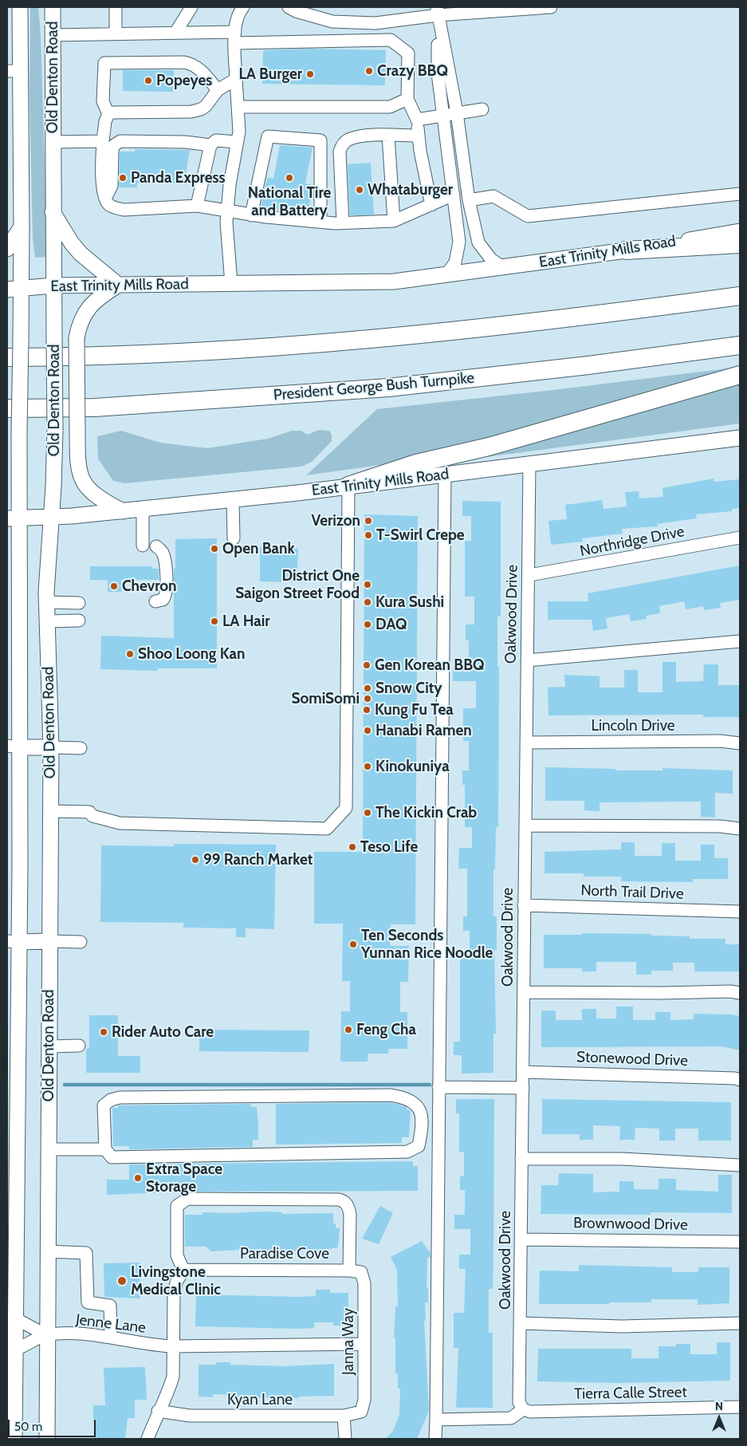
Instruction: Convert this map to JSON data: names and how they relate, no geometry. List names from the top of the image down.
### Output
{
  "streets": {
    "highway": ["President George Bush Turnpike"],
    "main road": ["Old Denton Road", "East Trinity Mills Road"],
    "street": [
      "Northridge Drive",
      "Oakwood Drive",
      "Lincoln Drive",
      "North Trail Drive",
      "Stonewood Drive",
      "Brownwood Drive",
      "Paradise Cove",
      "Jenne Lane",
      "Janna Way",
      "Tierra Calle Street",
      "Kyan Lane"
    ]
  },
  "crossings": [
    ["Old Denton Road", "East Trinity Mills Road"],
    ["Old Denton Road", "Jenne Lane"],
    ["East Trinity Mills Road", "Oakwood Drive"],
    ["Northridge Drive", "Oakwood Drive"],
    ["Oakwood Drive", "Lincoln Drive"],
    ["Oakwood Drive", "North Trail Drive"],
    ["Oakwood Drive", "Stonewood Drive"],
    ["Oakwood Drive", "Brownwood Drive"],
    ["Oakwood Drive", "Tierra Calle Street"],
    ["Paradise Cove", "Janna Way"],
    ["Jenne Lane", "Janna Way"],
    ["Janna Way", "Kyan Lane"]
  ],
  "places": [
    "Crazy BBQ",
    "LA Burger",
    "Popeyes",
    "Panda Express",
    "National Tire and Battery",
    "Whataburger",
    "Verizon",
    "T-Swirl Crepe",
    "Open Bank",
    "District One Saigon Street Food",
    "Chevron",
    "Kura Sushi",
    "LA Hair",
    "DAQ",
    "Shoo Loong Kan",
    "Gen Korean BBQ",
    "Snow City",
    "SomiSomi",
    "Kung Fu Tea",
    "Hanabi Ramen",
    "Kinokuniya",
    "The Kickin Crab",
    "Teso Life",
    "99 Ranch Market",
    "Ten Seconds Yunnan Rice Noodle",
    "Feng Cha",
    "Rider Auto Care",
    "Extra Space Storage",
    "Livingstone Medical Clinic"
  ],
  "scale_bar": "50 m",
  "north": "top"
}
